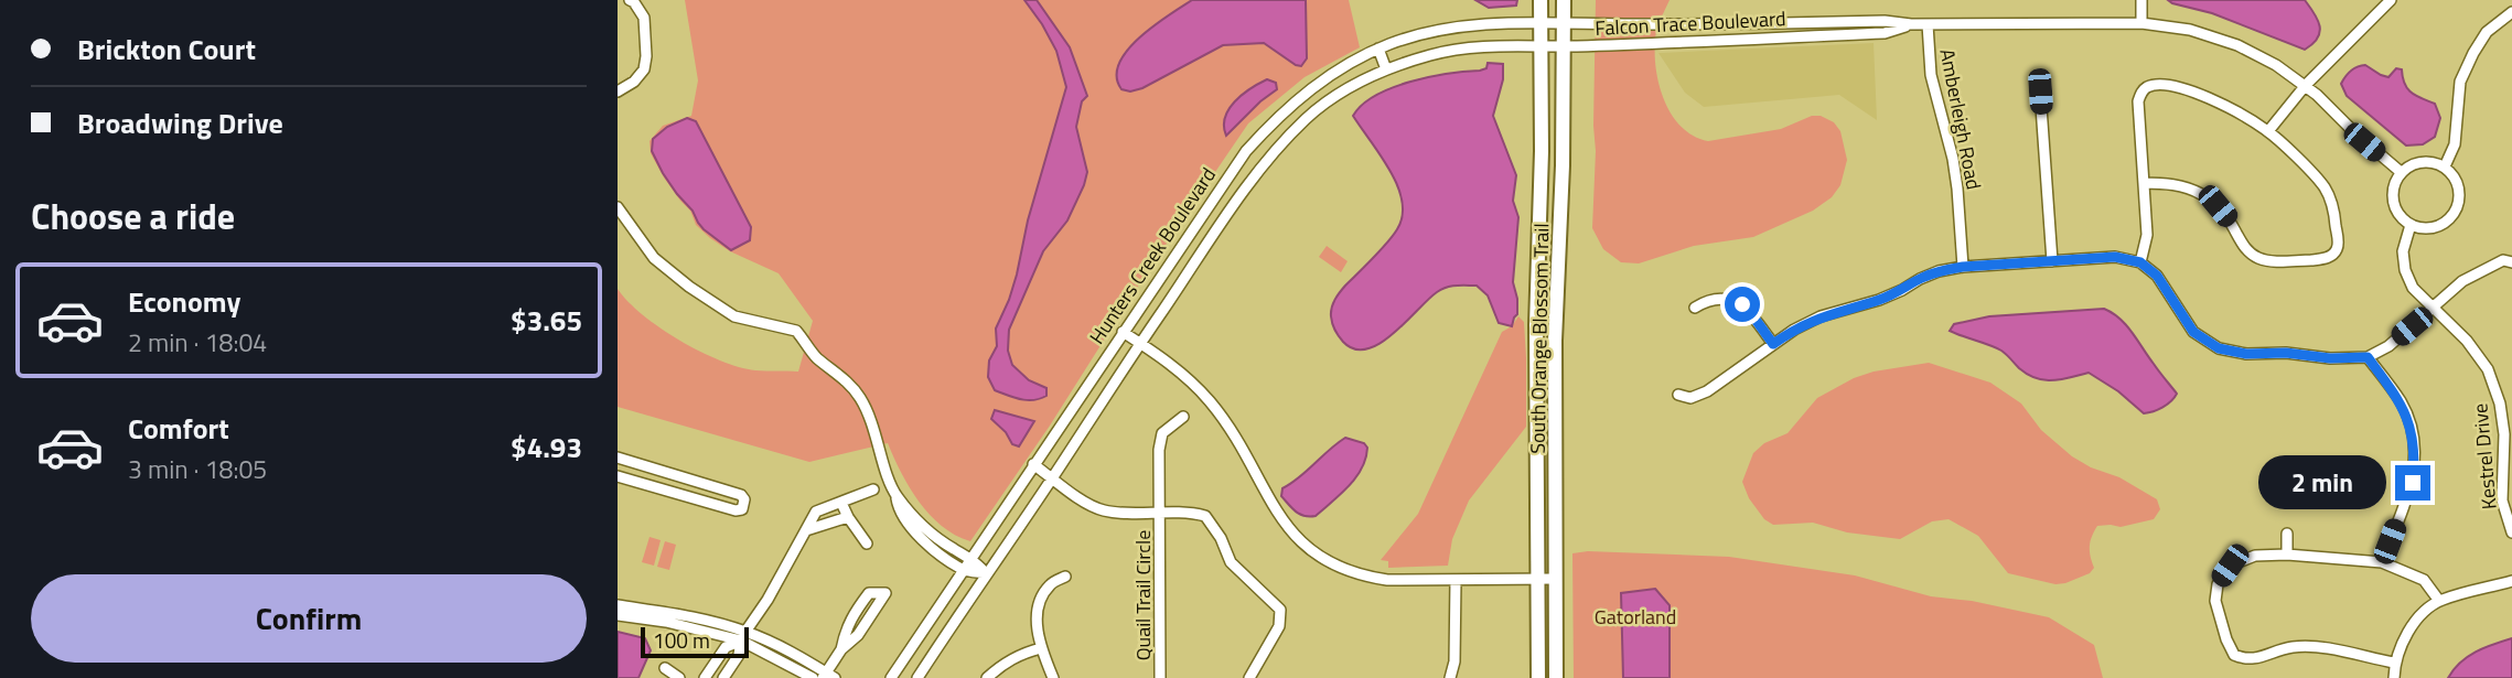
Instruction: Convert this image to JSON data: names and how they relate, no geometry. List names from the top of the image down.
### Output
{
  "streets": {
    "main road": ["South Orange Blossom Trail"],
    "street": [
      "Falcon Trace Boulevard",
      "Amberleigh Road",
      "Hunters Creek Boulevard",
      "Kestrel Drive",
      "Quail Trail Circle"
    ]
  },
  "crossings": [
    ["Falcon Trace Boulevard", "Amberleigh Road"],
    ["Falcon Trace Boulevard", "Hunters Creek Boulevard"],
    ["Falcon Trace Boulevard", "South Orange Blossom Trail"],
    ["Falcon Trace Boulevard", "Kestrel Drive"],
    ["Hunters Creek Boulevard", "South Orange Blossom Trail"],
    ["Hunters Creek Boulevard", "Quail Trail Circle"]
  ],
  "parks": ["Gatorland"],
  "scale_bar": "100 m",
  "page": {
    "banner": ["Brickton Court", "Broadwing Drive"],
    "heading": "Choose a ride",
    "list": [
      {
        "name": "Economy",
        "note": "2 min · 18:04",
        "value": "$3.65"
      },
      {
        "name": "Comfort",
        "note": "3 min · 18:05",
        "value": "$4.93"
      }
    ],
    "bubble": "2 min",
    "buttons": "Confirm",
    "scale": "100 m"
  }
}
